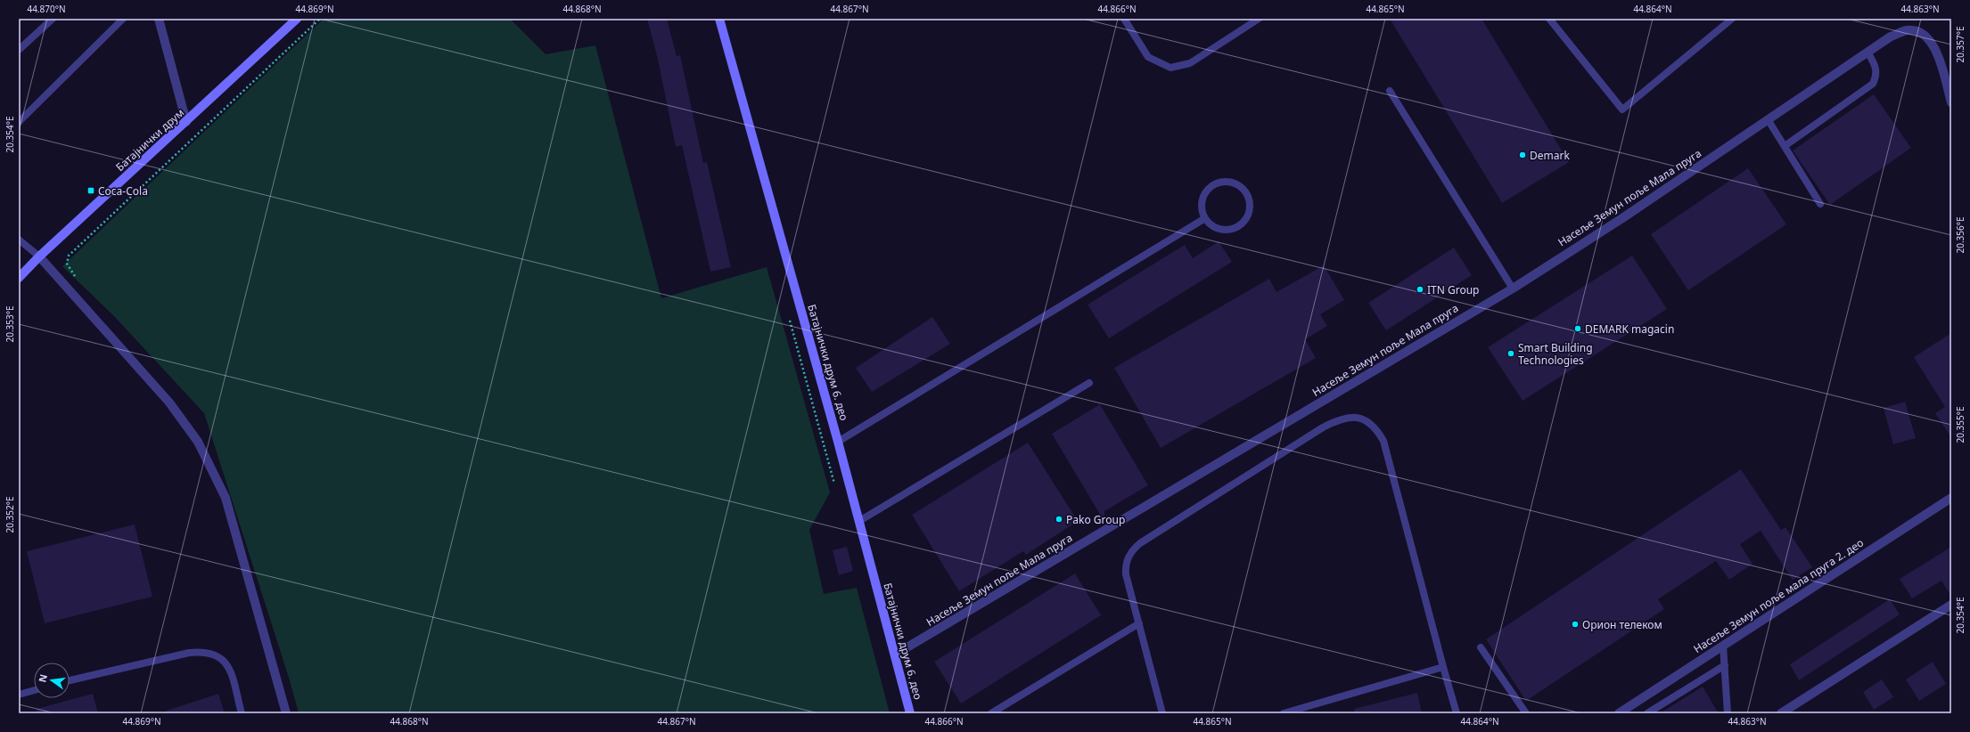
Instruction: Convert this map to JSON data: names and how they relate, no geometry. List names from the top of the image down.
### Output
{
  "streets": {
    "street": [
      "Батајнички друм",
      "Насеље Земун поље Мала пруга",
      "Батајнички друм 6. део",
      "Насеље Земун поље мала пруга 2. део"
    ]
  },
  "crossings": [
    ["Насеље Земун поље Мала пруга", "Батајнички друм 6. део"]
  ],
  "places": {
    "other": [
      "Demark",
      "ITN Group",
      "DEMARK magacin",
      "Smart Building Technologies",
      "Pako Group",
      "Орион телеком"
    ],
    "transit": ["Coca-Cola"]
  },
  "north": "left",
  "coordinates": [
    "44.870°N",
    "44.869°N",
    "44.868°N",
    "44.867°N",
    "44.866°N",
    "44.865°N",
    "44.864°N",
    "44.863°N",
    "20.357°E",
    "20.354°E",
    "20.356°E",
    "20.353°E",
    "20.355°E",
    "20.352°E"
  ]
}
